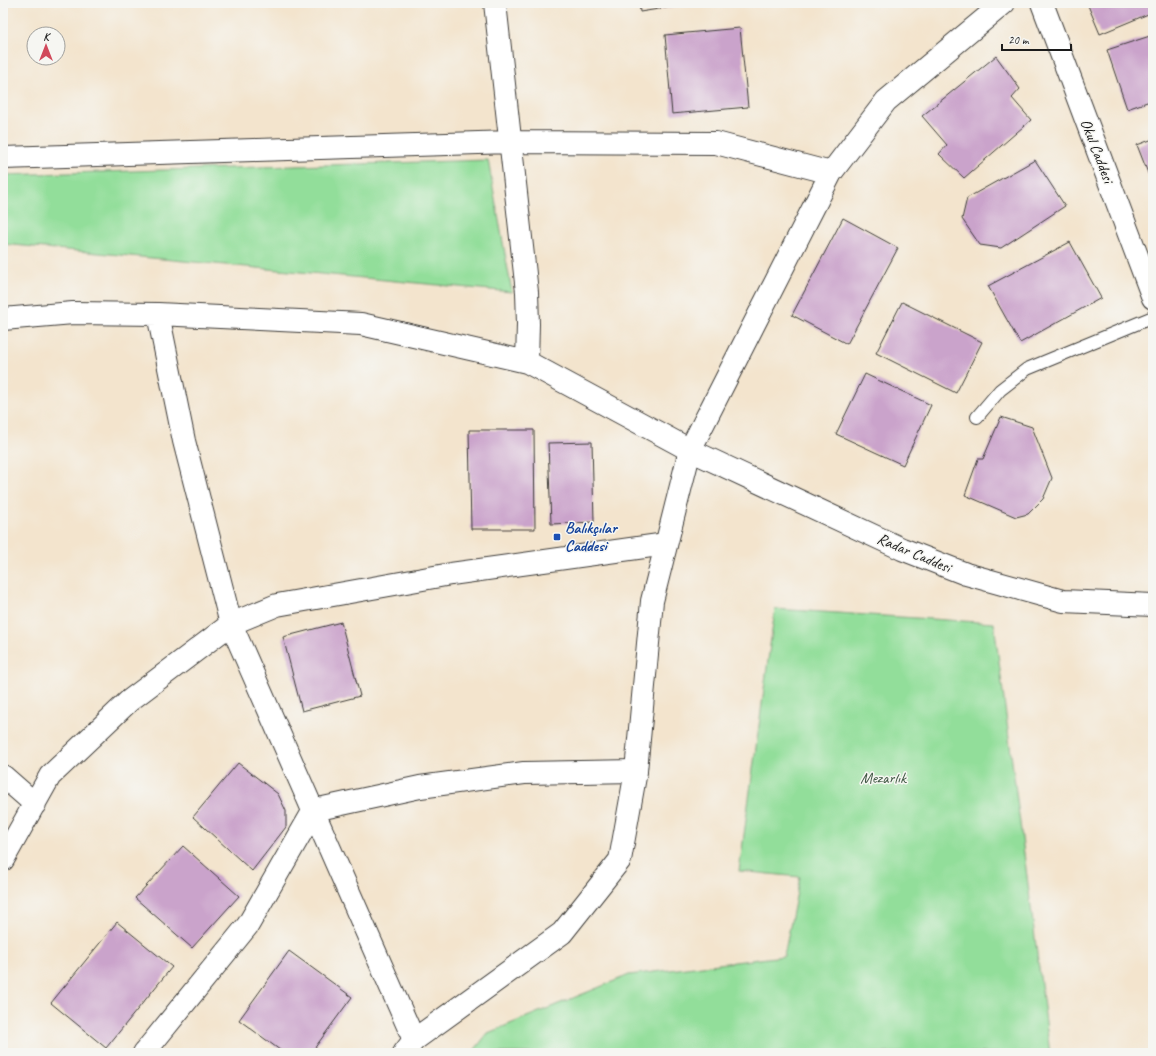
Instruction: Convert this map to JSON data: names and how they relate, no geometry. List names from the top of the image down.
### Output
{
  "streets": {
    "street": ["Okul Caddesi", "Radar Caddesi"]
  },
  "parks": ["Mezarlık"],
  "places": {
    "transit": ["Balıkçılar Caddesi"]
  },
  "scale_bar": "20 m",
  "north": "top"
}
